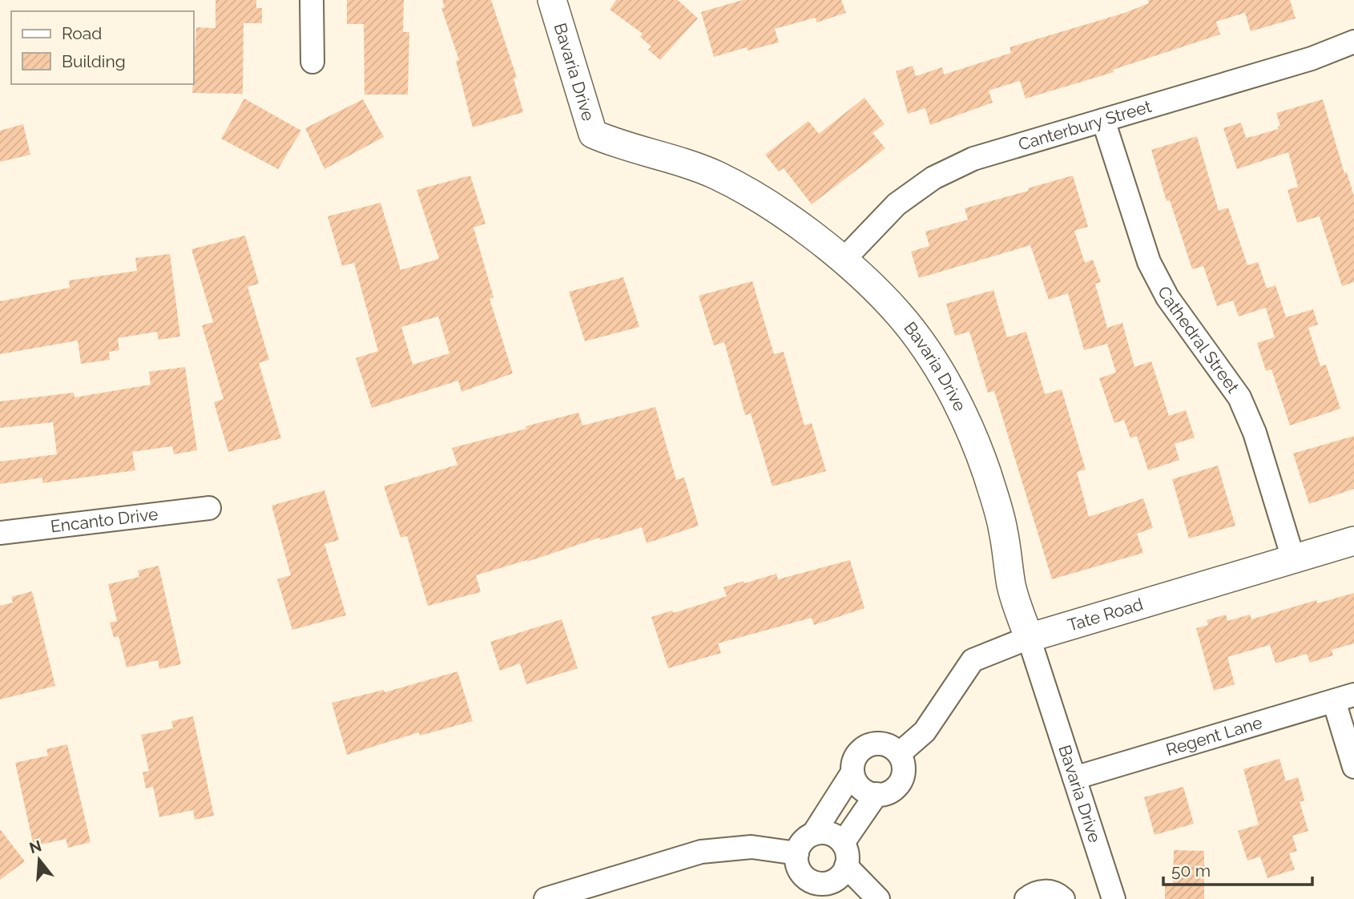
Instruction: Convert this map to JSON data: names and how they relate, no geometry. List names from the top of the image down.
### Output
{
  "streets": {
    "street": [
      "Bavaria Drive",
      "Canterbury Street",
      "Cathedral Street",
      "Encanto Drive",
      "Tate Road",
      "Regent Lane"
    ]
  },
  "crossings": [
    ["Bavaria Drive", "Canterbury Street"],
    ["Bavaria Drive", "Tate Road"],
    ["Bavaria Drive", "Regent Lane"],
    ["Canterbury Street", "Cathedral Street"],
    ["Cathedral Street", "Tate Road"]
  ],
  "legend": ["Road", "Building"],
  "scale_bar": "50 m",
  "north": "top"
}
